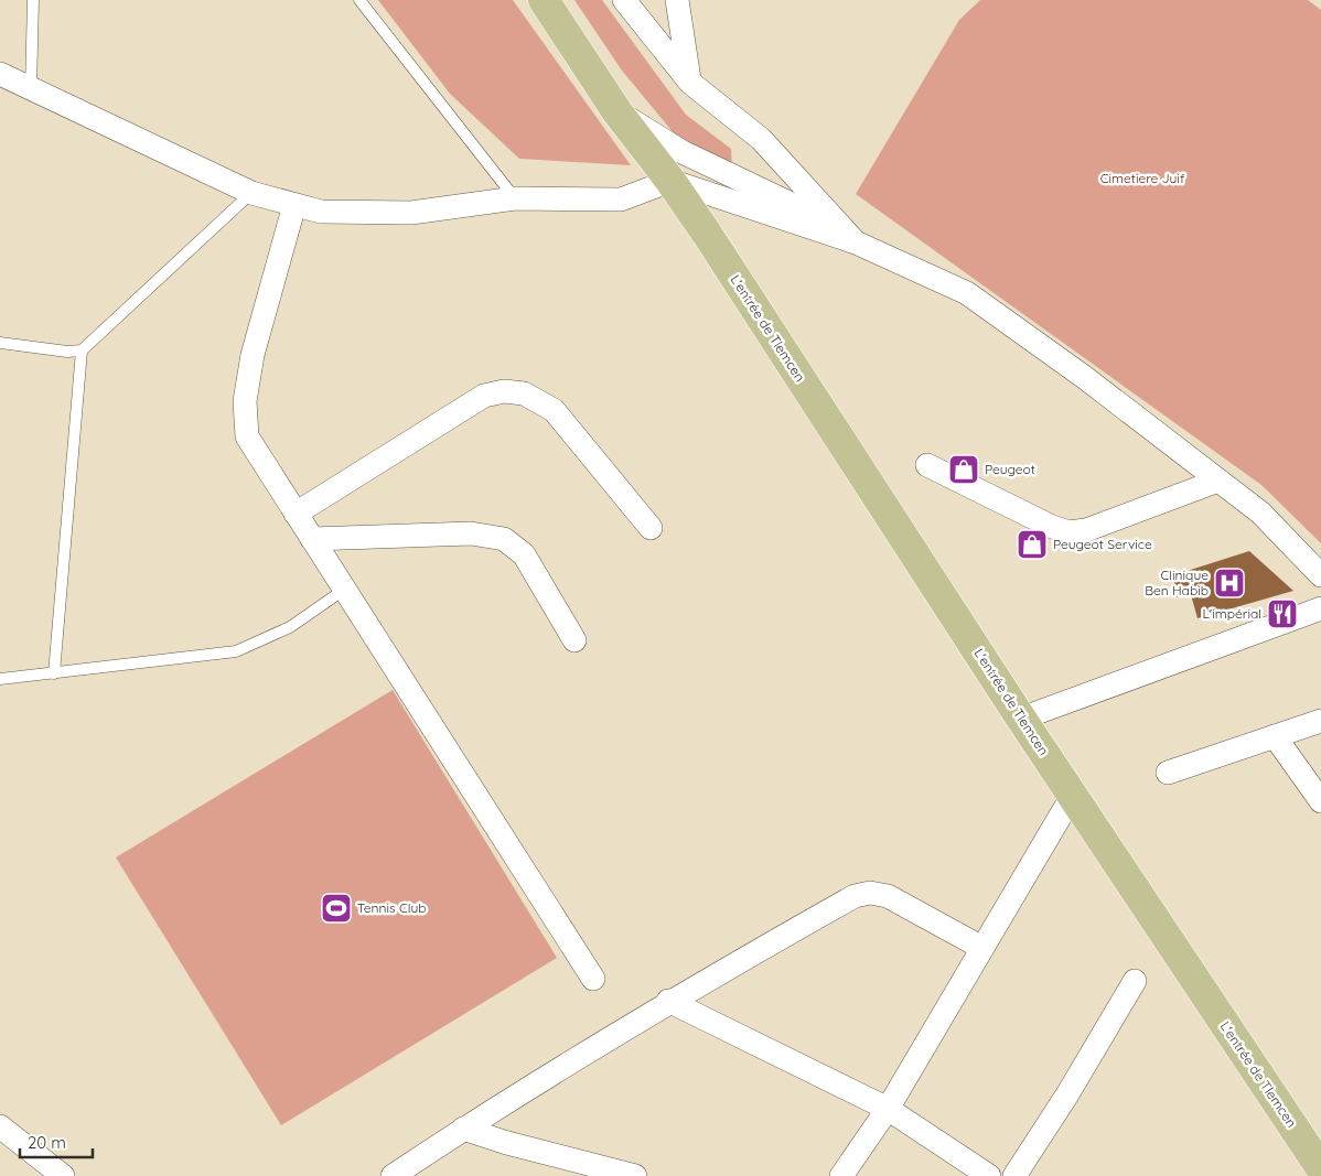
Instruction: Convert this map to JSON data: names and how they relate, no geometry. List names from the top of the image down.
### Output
{
  "streets": {
    "main road": ["L'entrée de Tlemcen"]
  },
  "parks": ["Cimetiere Juif"],
  "places": {
    "shop": ["Peugeot", "Peugeot Service"],
    "hospital": ["Clinique Ben Habib"],
    "restaurant": ["L'impérial"],
    "sports": ["Tennis Club"]
  },
  "scale_bar": "20 m"
}
